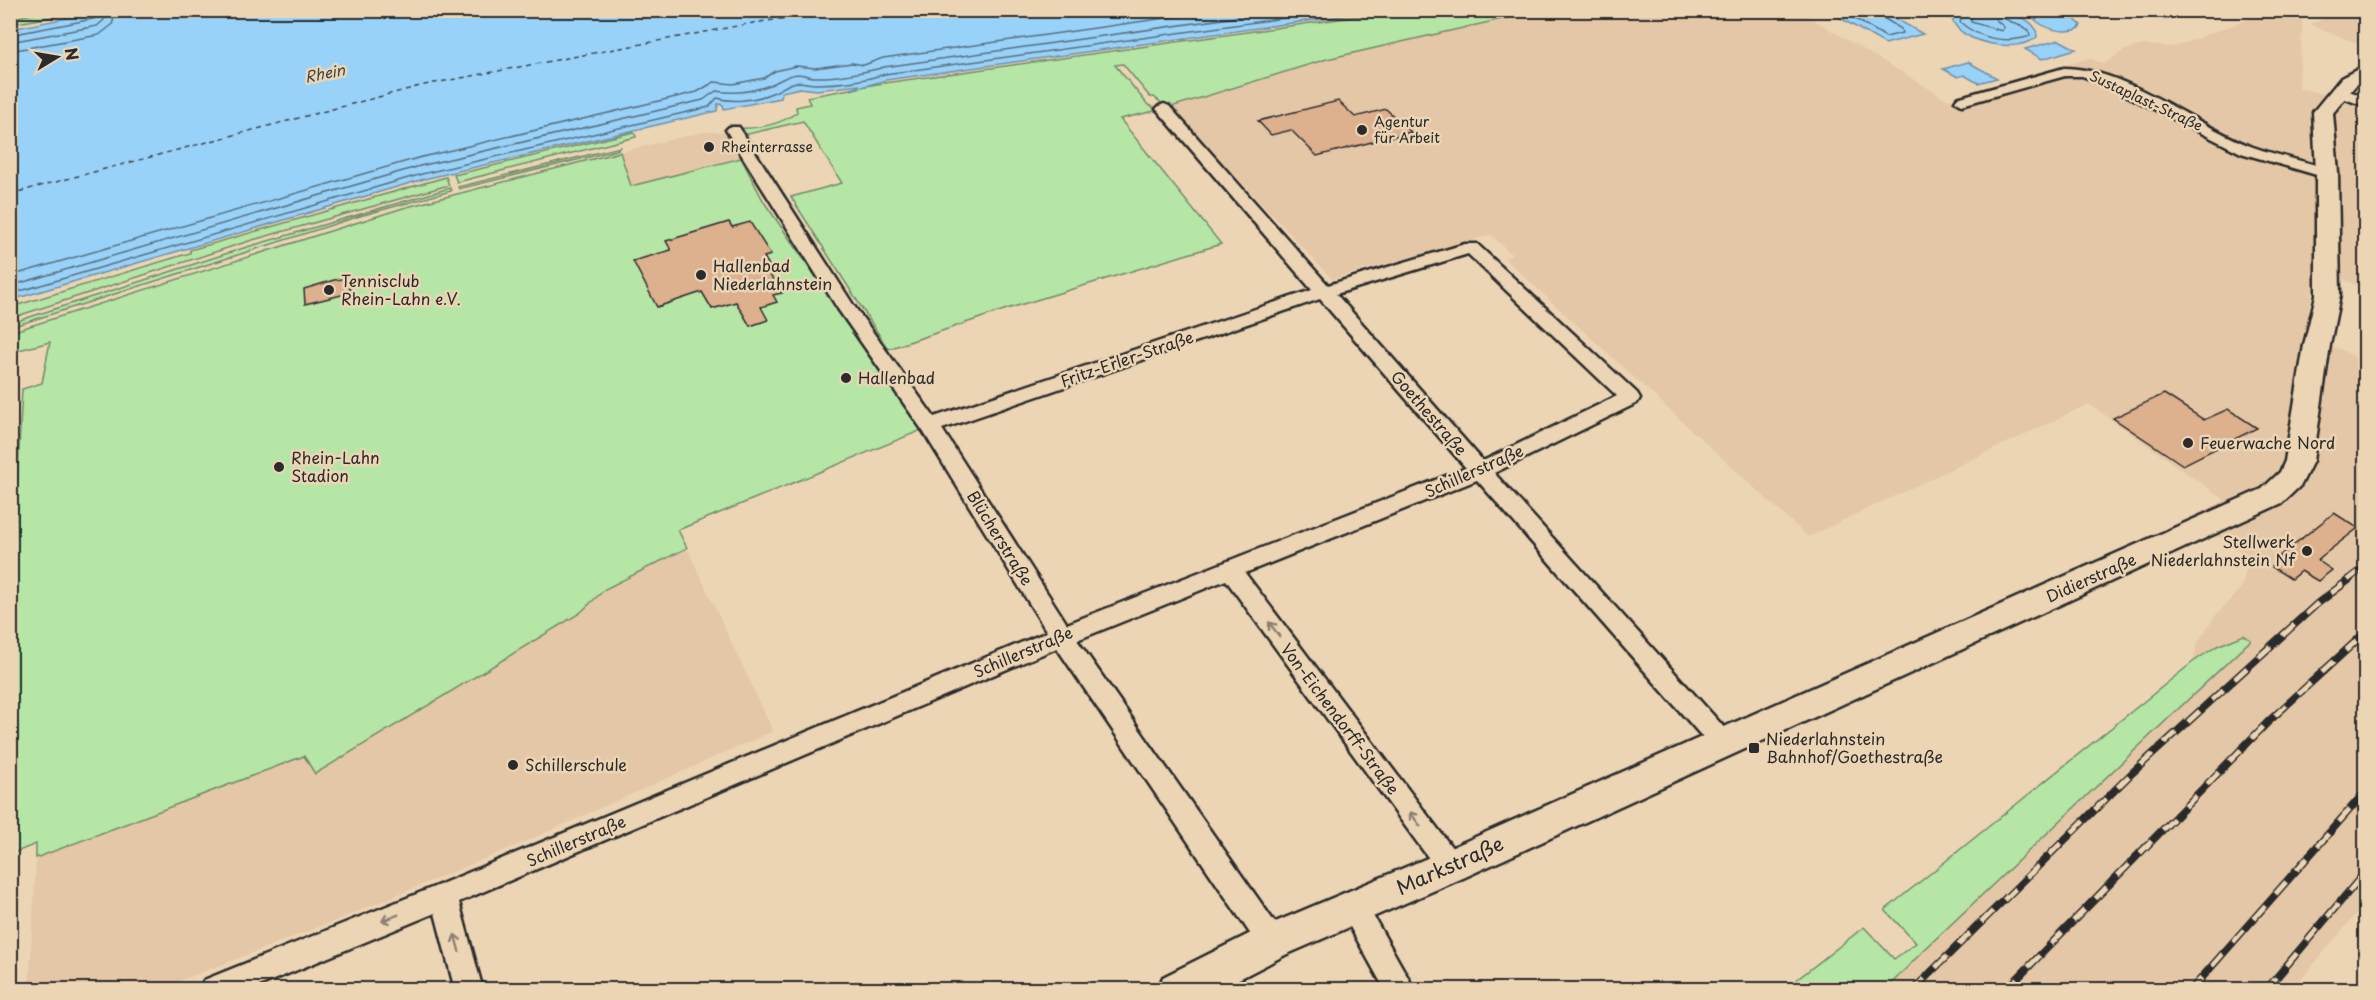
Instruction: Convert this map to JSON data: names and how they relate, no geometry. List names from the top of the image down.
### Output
{
  "streets": {
    "street": [
      "Sustaplast-Straße",
      "Fritz-Erler-Straße",
      "Goethestraße",
      "Schillerstraße",
      "Blücherstraße",
      "Didierstraße",
      "Von-Eichendorff-Straße",
      "Markstraße"
    ]
  },
  "crossings": [
    ["Sustaplast-Straße", "Didierstraße"],
    ["Fritz-Erler-Straße", "Goethestraße"],
    ["Fritz-Erler-Straße", "Schillerstraße"],
    ["Fritz-Erler-Straße", "Blücherstraße"],
    ["Goethestraße", "Schillerstraße"],
    ["Goethestraße", "Didierstraße"],
    ["Goethestraße", "Markstraße"],
    ["Schillerstraße", "Blücherstraße"],
    ["Schillerstraße", "Von-Eichendorff-Straße"],
    ["Blücherstraße", "Markstraße"],
    ["Didierstraße", "Markstraße"],
    ["Von-Eichendorff-Straße", "Markstraße"]
  ],
  "one_way": ["Von-Eichendorff-Straße"],
  "water": ["Rhein"],
  "places": {
    "other": [
      "Agentur für Arbeit",
      "Rheinterrasse",
      "Hallenbad Niederlahnstein",
      "Tennisclub Rhein-Lahn e.V.",
      "Hallenbad",
      "Feuerwache Nord",
      "Rhein-Lahn Stadion",
      "Stellwerk Niederlahnstein Nf",
      "Schillerschule"
    ],
    "transit": ["Niederlahnstein Bahnhof/Goethestraße"]
  },
  "north": "right"
}
